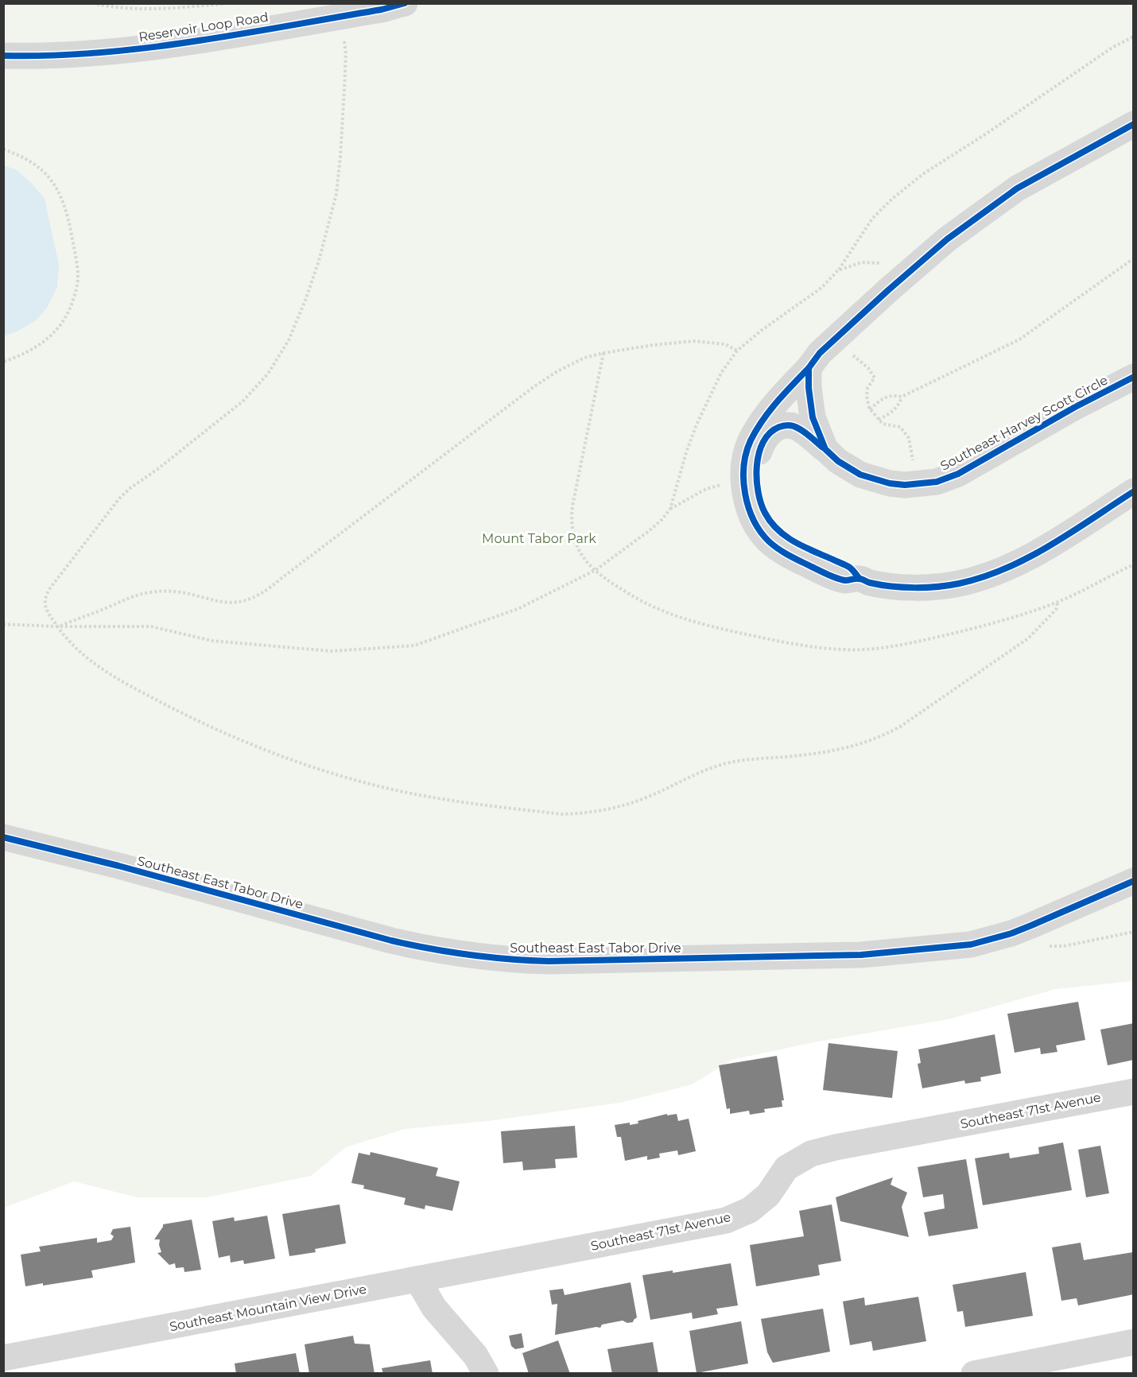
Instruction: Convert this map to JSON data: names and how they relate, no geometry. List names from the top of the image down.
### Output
{
  "streets": {
    "street": [
      "Reservoir Loop Road",
      "Southeast Harvey Scott Circle",
      "Southeast East Tabor Drive",
      "Southeast 71st Avenue",
      "Southeast Mountain View Drive"
    ]
  },
  "crossings": [
    ["Southeast 71st Avenue", "Southeast Mountain View Drive"]
  ],
  "parks": ["Mount Tabor Park"]
}
